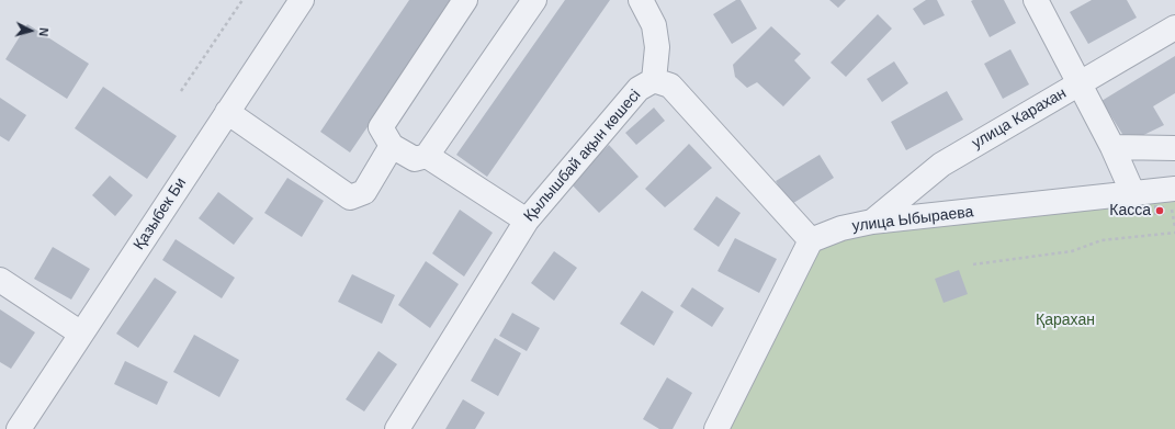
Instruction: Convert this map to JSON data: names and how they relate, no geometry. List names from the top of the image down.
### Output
{
  "streets": {
    "street": [
      "улица Карахан",
      "Қылышбай ақын көшесі",
      "Қазыбек Би",
      "улица Ыбыраева"
    ]
  },
  "crossings": [
    ["улица Карахан", "улица Ыбыраева"],
    ["Қылышбай ақын көшесі", "улица Ыбыраева"]
  ],
  "parks": ["Қарахан"],
  "places": ["Касса"],
  "north": "right"
}
